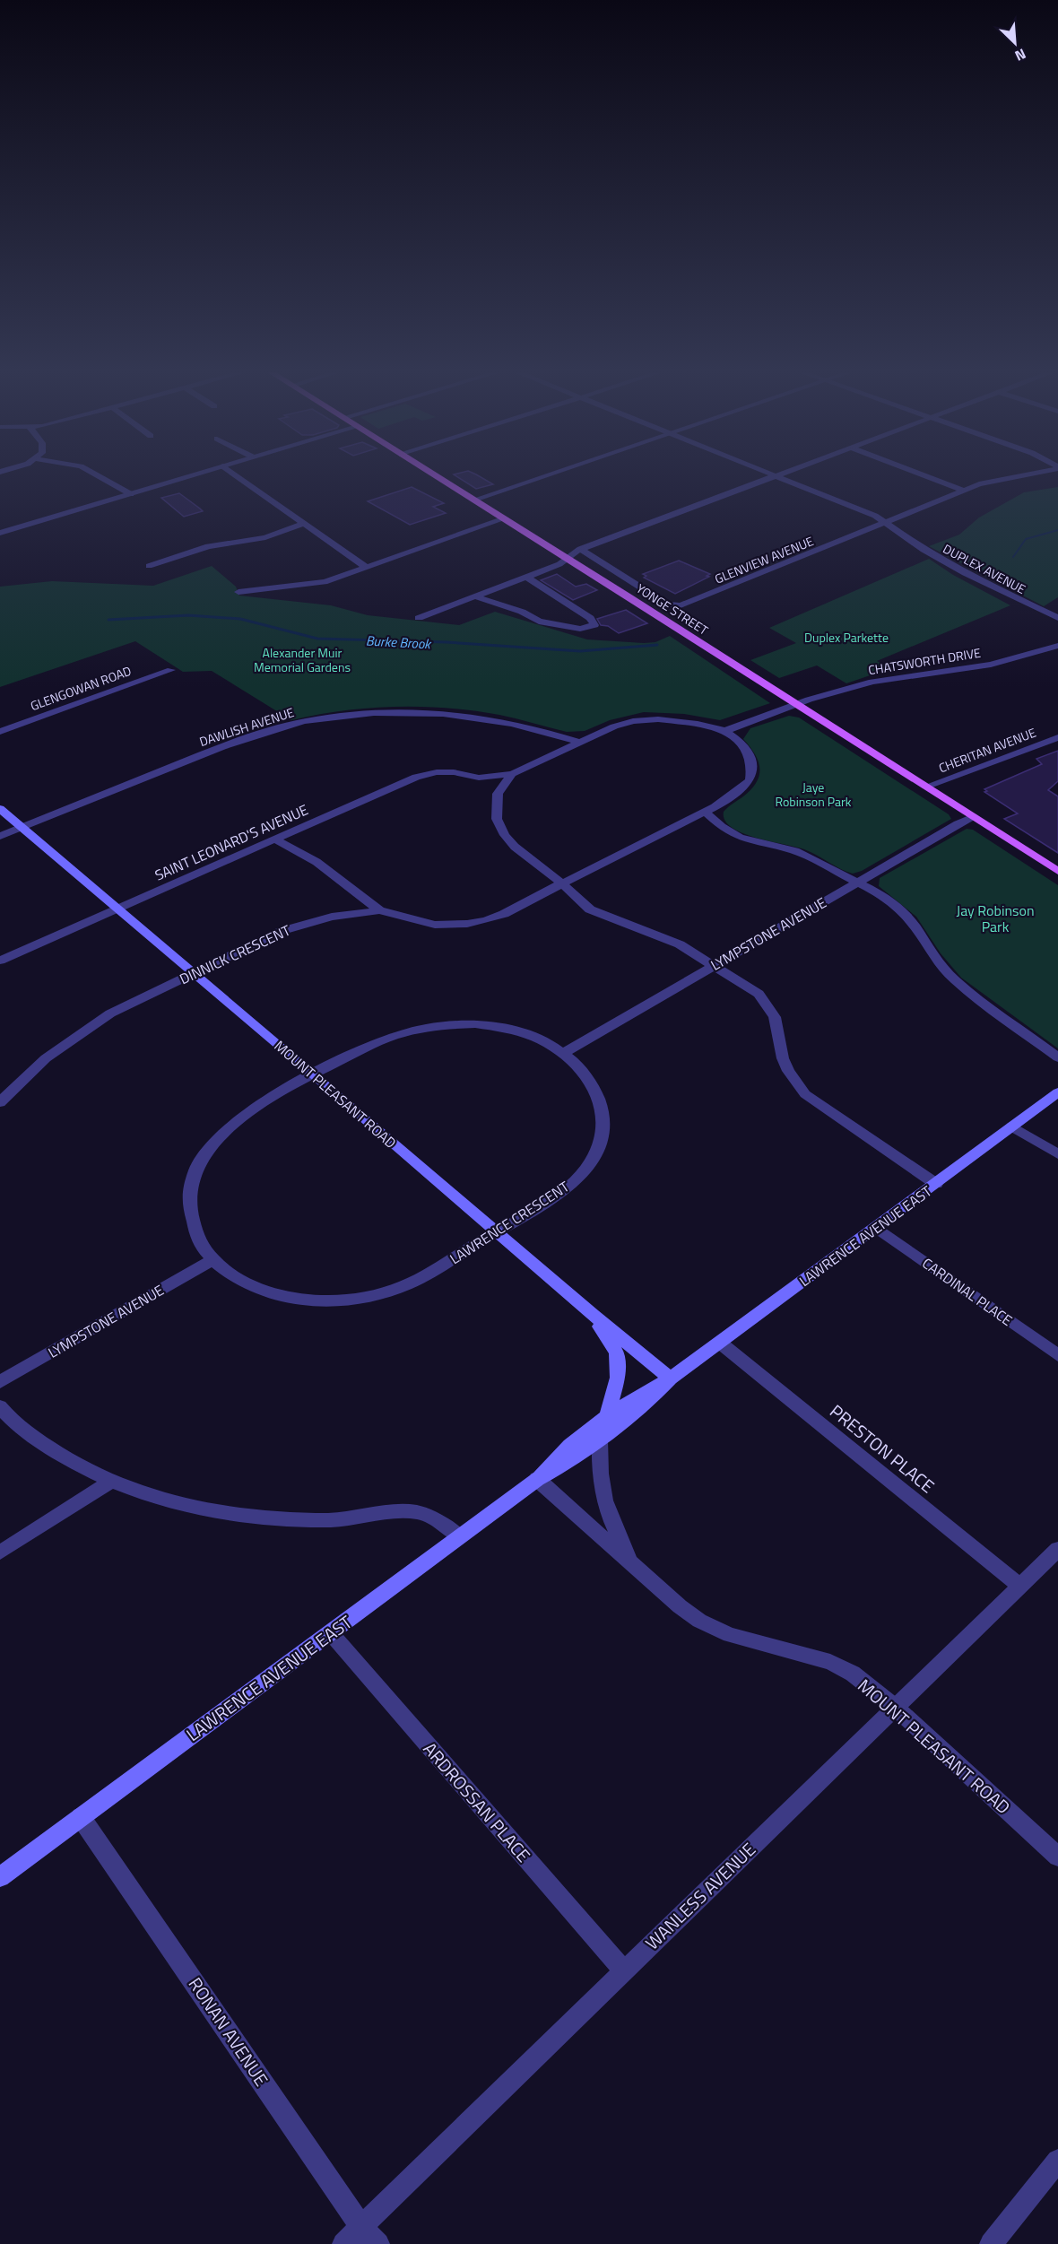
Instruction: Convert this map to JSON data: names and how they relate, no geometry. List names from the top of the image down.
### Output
{
  "streets": {
    "main road": ["YONGE STREET", "MOUNT PLEASANT ROAD", "LAWRENCE AVENUE EAST"],
    "street": [
      "GLENVIEW AVENUE",
      "DUPLEX AVENUE",
      "CHATSWORTH DRIVE",
      "GLENGOWAN ROAD",
      "DAWLISH AVENUE",
      "CHERITAN AVENUE",
      "SAINT LEONARD'S AVENUE",
      "LYMPSTONE AVENUE",
      "DINNICK CRESCENT",
      "LAWRENCE CRESCENT",
      "CARDINAL PLACE",
      "PRESTON PLACE",
      "ARDROSSAN PLACE",
      "WANLESS AVENUE",
      "RONAN AVENUE"
    ]
  },
  "crossings": [
    ["GLENVIEW AVENUE", "DUPLEX AVENUE"],
    ["YONGE STREET", "CHATSWORTH DRIVE"],
    ["YONGE STREET", "CHERITAN AVENUE"],
    ["YONGE STREET", "LYMPSTONE AVENUE"],
    ["CHATSWORTH DRIVE", "DINNICK CRESCENT"],
    ["DAWLISH AVENUE", "MOUNT PLEASANT ROAD"],
    ["SAINT LEONARD'S AVENUE", "MOUNT PLEASANT ROAD"],
    ["LYMPSTONE AVENUE", "LAWRENCE CRESCENT"],
    ["DINNICK CRESCENT", "MOUNT PLEASANT ROAD"],
    ["MOUNT PLEASANT ROAD", "LAWRENCE CRESCENT"],
    ["MOUNT PLEASANT ROAD", "LAWRENCE AVENUE EAST"],
    ["MOUNT PLEASANT ROAD", "WANLESS AVENUE"],
    ["LAWRENCE AVENUE EAST", "CARDINAL PLACE"],
    ["LAWRENCE AVENUE EAST", "PRESTON PLACE"],
    ["LAWRENCE AVENUE EAST", "ARDROSSAN PLACE"],
    ["LAWRENCE AVENUE EAST", "RONAN AVENUE"],
    ["PRESTON PLACE", "WANLESS AVENUE"],
    ["ARDROSSAN PLACE", "WANLESS AVENUE"],
    ["WANLESS AVENUE", "RONAN AVENUE"]
  ],
  "water": ["Burke Brook"],
  "parks": [
    "Duplex Parkette",
    "Alexander Muir Memorial Gardens",
    "Jaye Robinson Park",
    "Jay Robinson Park"
  ],
  "north": "bottom right"
}
